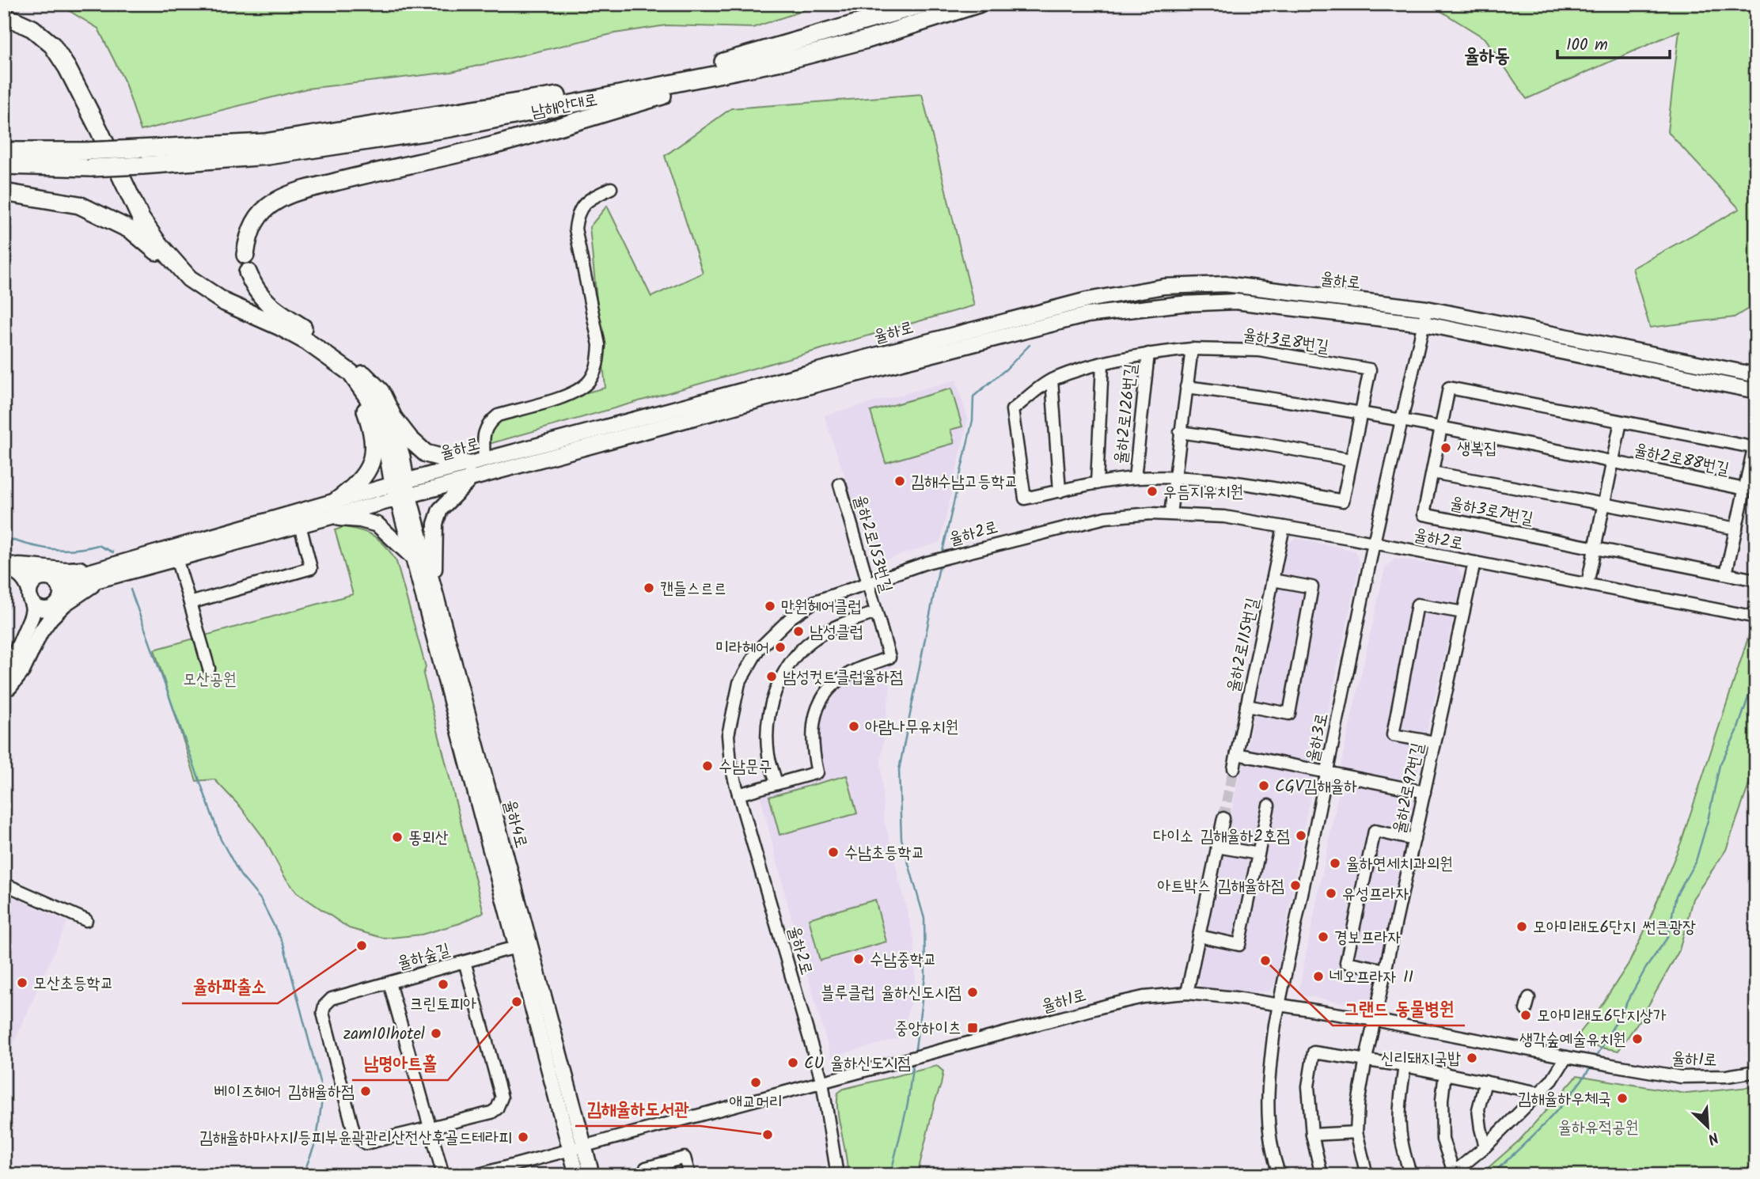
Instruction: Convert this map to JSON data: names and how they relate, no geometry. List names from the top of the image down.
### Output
{
  "streets": {
    "highway": ["남해안대로"],
    "main road": ["율하로", "율하4로"],
    "street": [
      "율하3로8번길",
      "율하2로126번길",
      "율하2로88번길",
      "율하3로7번길",
      "율하2로",
      "율하2로153번길",
      "율하2로115번길",
      "율하3로",
      "율하2로97번길",
      "율하숲길",
      "율하1로"
    ]
  },
  "crossings": [
    ["율하로", "율하3로"],
    ["율하로", "율하4로"],
    ["율하3로8번길", "율하2로126번길"],
    ["율하2로88번길", "율하3로7번길"],
    ["율하2로", "율하2로153번길"],
    ["율하2로", "율하2로115번길"],
    ["율하2로", "율하3로"],
    ["율하2로", "율하2로97번길"],
    ["율하2로", "율하1로"],
    ["율하3로", "율하1로"],
    ["율하2로97번길", "율하1로"],
    ["율하4로", "율하숲길"],
    ["율하4로", "율하1로"]
  ],
  "districts": ["율하동"],
  "parks": ["모산공원", "율하유적공원"],
  "places": {
    "other": [
      "생복집",
      "김해수남고등학교",
      "우듬지유치원",
      "캔들스르르",
      "만원헤어클럽",
      "남성클럽",
      "미라헤어",
      "남성컷트클럽율하점",
      "아람나무유치원",
      "수남문구",
      "CGV김해율하",
      "다이소 김해율하2호점",
      "똥뫼산",
      "수남초등학교",
      "율하연세치과의원",
      "아트박스 김해율하점",
      "유성프라자",
      "모아미래도6단지 썬큰광장",
      "경보프라자",
      "율하파출소",
      "수남중학교",
      "그랜드 동물병원",
      "네오프라자 II",
      "모산초등학교",
      "크린토피아",
      "블루클럽 율하신도시점",
      "남명아트홀",
      "모아미래도6단지상가",
      "zam101hotel",
      "생각숲예술유치원",
      "신리돼지국밥",
      "CU 율하신도시점",
      "애교머리",
      "베이즈헤어 김해율하점",
      "김해율하우체국",
      "김해율하도서관",
      "김해율하마사지1등피부윤곽관리산전산후골드테라피"
    ],
    "transit": ["중앙하이츠"]
  },
  "scale_bar": "100 m",
  "north": "bottom right"
}
